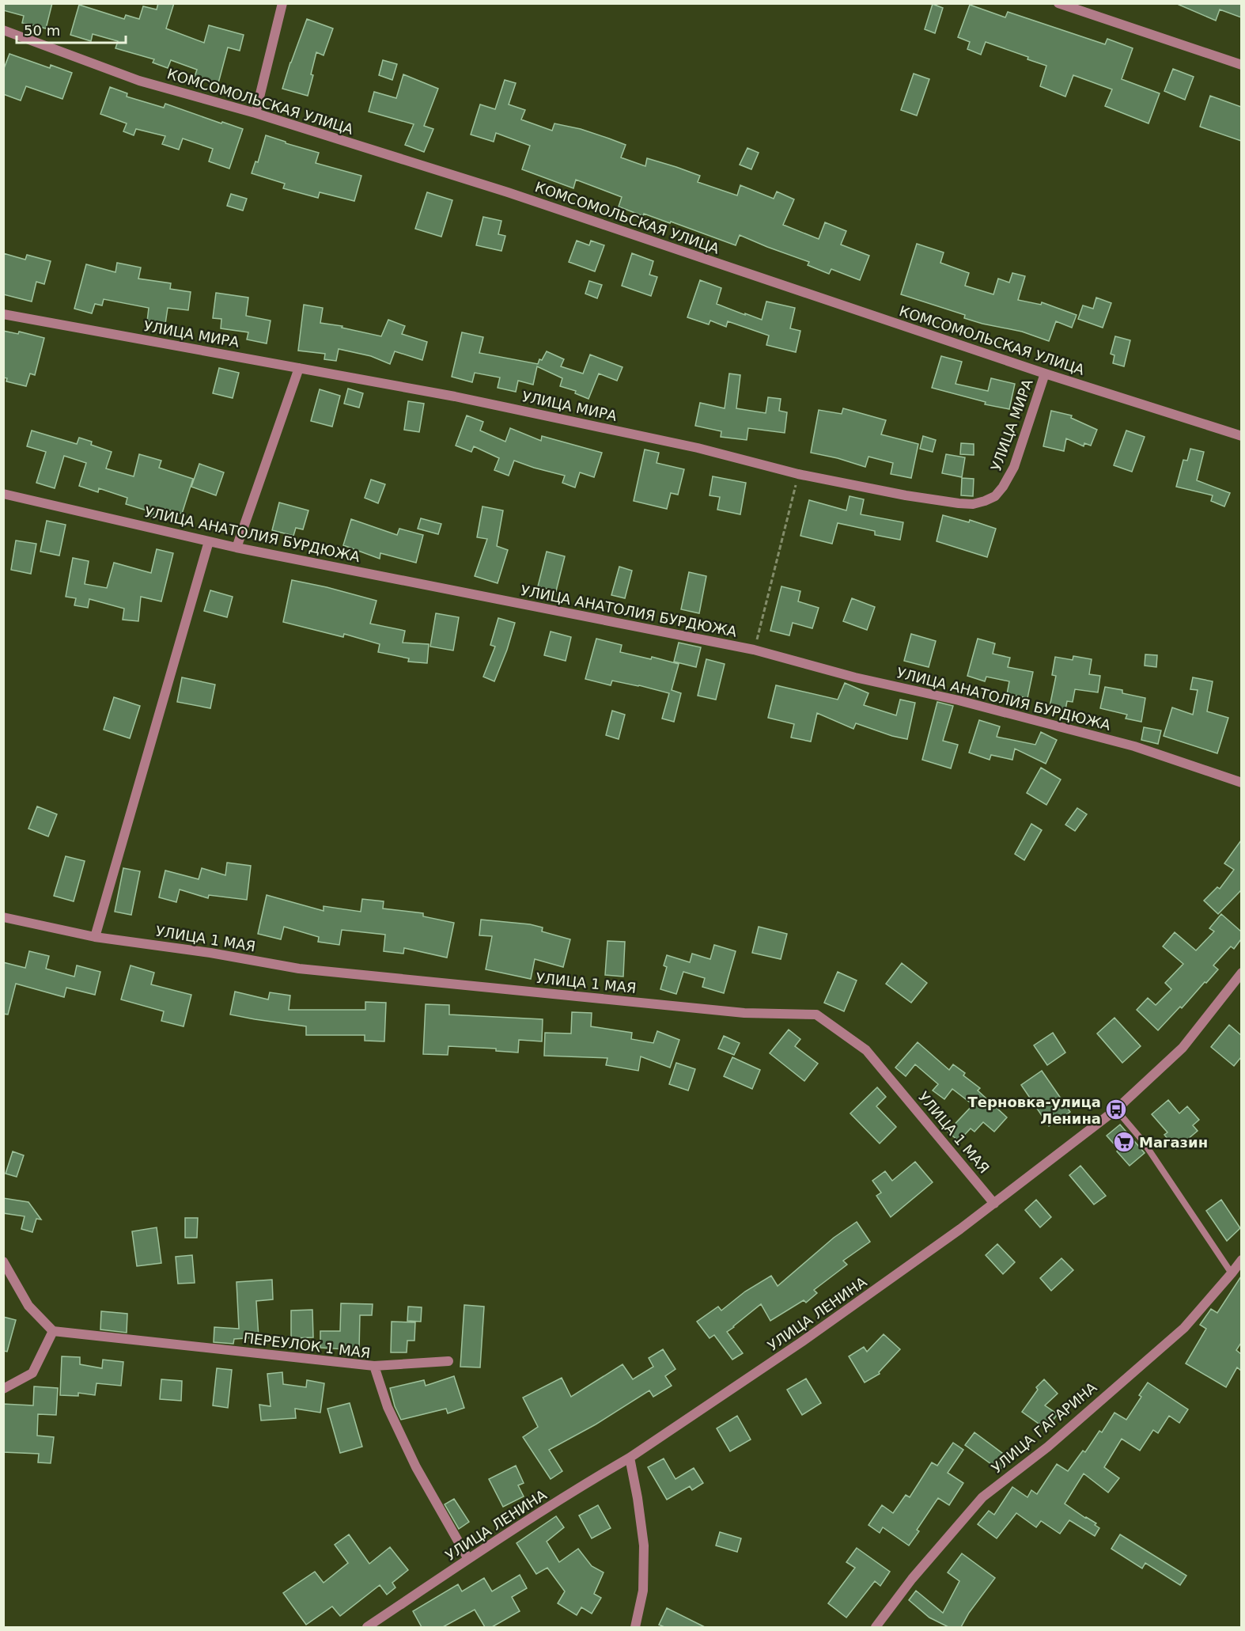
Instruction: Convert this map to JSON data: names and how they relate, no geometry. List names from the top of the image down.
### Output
{
  "streets": {
    "street": [
      "КОМСОМОЛЬСКАЯ УЛИЦА",
      "УЛИЦА МИРА",
      "УЛИЦА АНАТОЛИЯ БУРДЮЖА",
      "УЛИЦА 1 МАЯ",
      "УЛИЦА ЛЕНИНА",
      "ПЕРЕУЛОК 1 МАЯ",
      "УЛИЦА ГАГАРИНА"
    ]
  },
  "crossings": [
    ["КОМСОМОЛЬСКАЯ УЛИЦА", "УЛИЦА МИРА"],
    ["УЛИЦА 1 МАЯ", "УЛИЦА ЛЕНИНА"],
    ["УЛИЦА ЛЕНИНА", "ПЕРЕУЛОК 1 МАЯ"]
  ],
  "places": {
    "bus stop": ["Терновка-улица Ленина"],
    "supermarket": ["Магазин"]
  },
  "scale_bar": "50 m"
}
